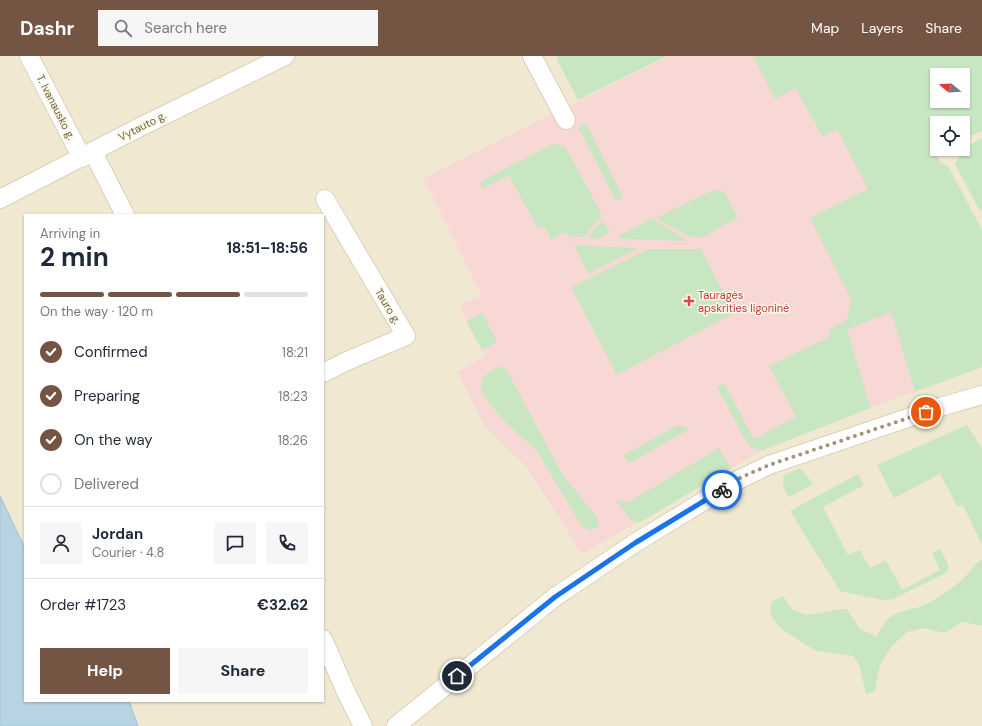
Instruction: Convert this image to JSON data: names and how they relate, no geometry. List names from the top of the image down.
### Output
{
  "streets": {
    "street": ["T. Ivanausko g.", "Vytauto g.", "Tauro g."]
  },
  "crossings": [
    ["T. Ivanausko g.", "Vytauto g."]
  ],
  "places": {
    "health": ["Tauragės apskrities ligoninė"]
  },
  "north": "left",
  "page": {
    "header": "Dashr",
    "search": "Search here",
    "nav": ["Map", "Layers", "Share"],
    "heading": ["2 min", "Arriving in", "18:51–18:56"],
    "panel": [
      "Jordan",
      "Courier · 4.8",
      "Order #1723",
      "€32.62"
    ],
    "bar": "On the way · 120 m",
    "list": [
      ["Confirmed", "18:21"],
      ["Preparing", "18:23"],
      ["On the way", "18:26"],
      "Delivered"
    ],
    "buttons": ["Help", "Share"]
  }
}
